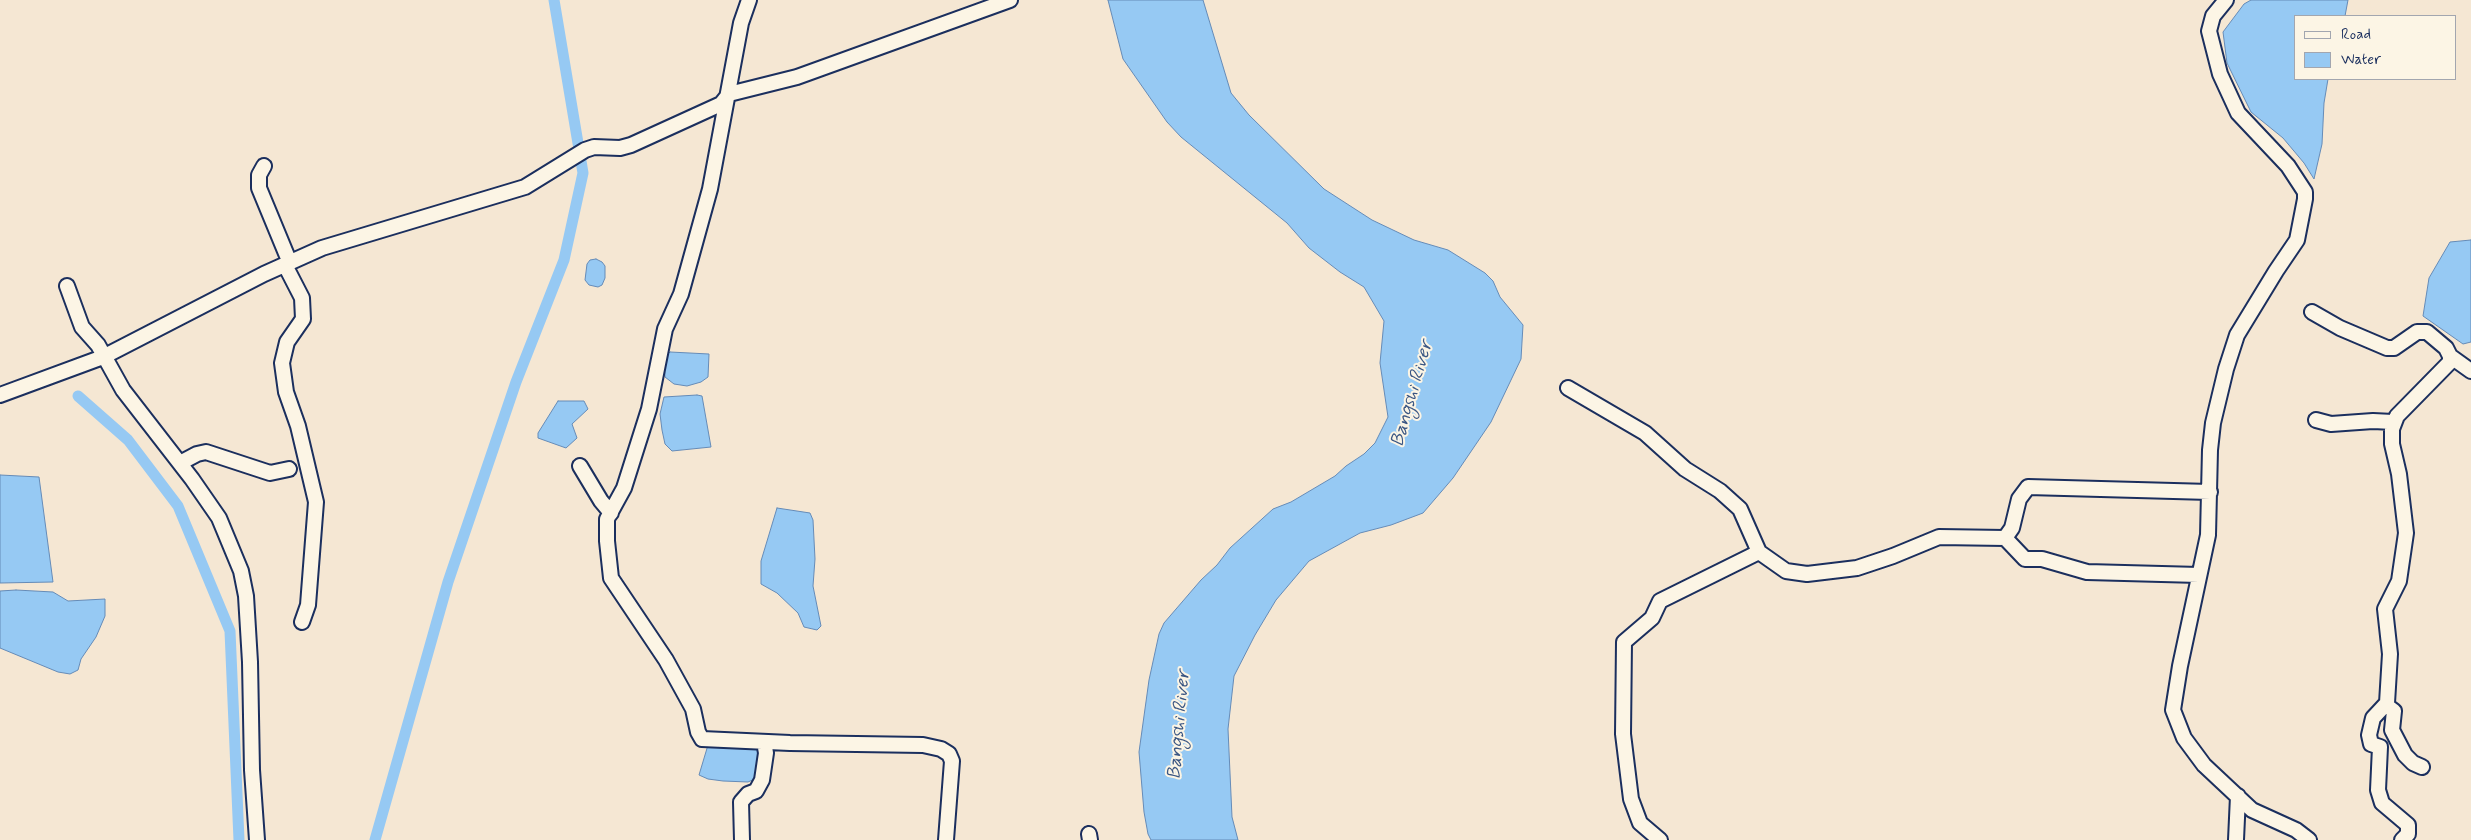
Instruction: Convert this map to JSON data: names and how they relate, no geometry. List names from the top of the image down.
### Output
{
  "water": ["Bangshi River"],
  "legend": ["Road", "Water"]
}
